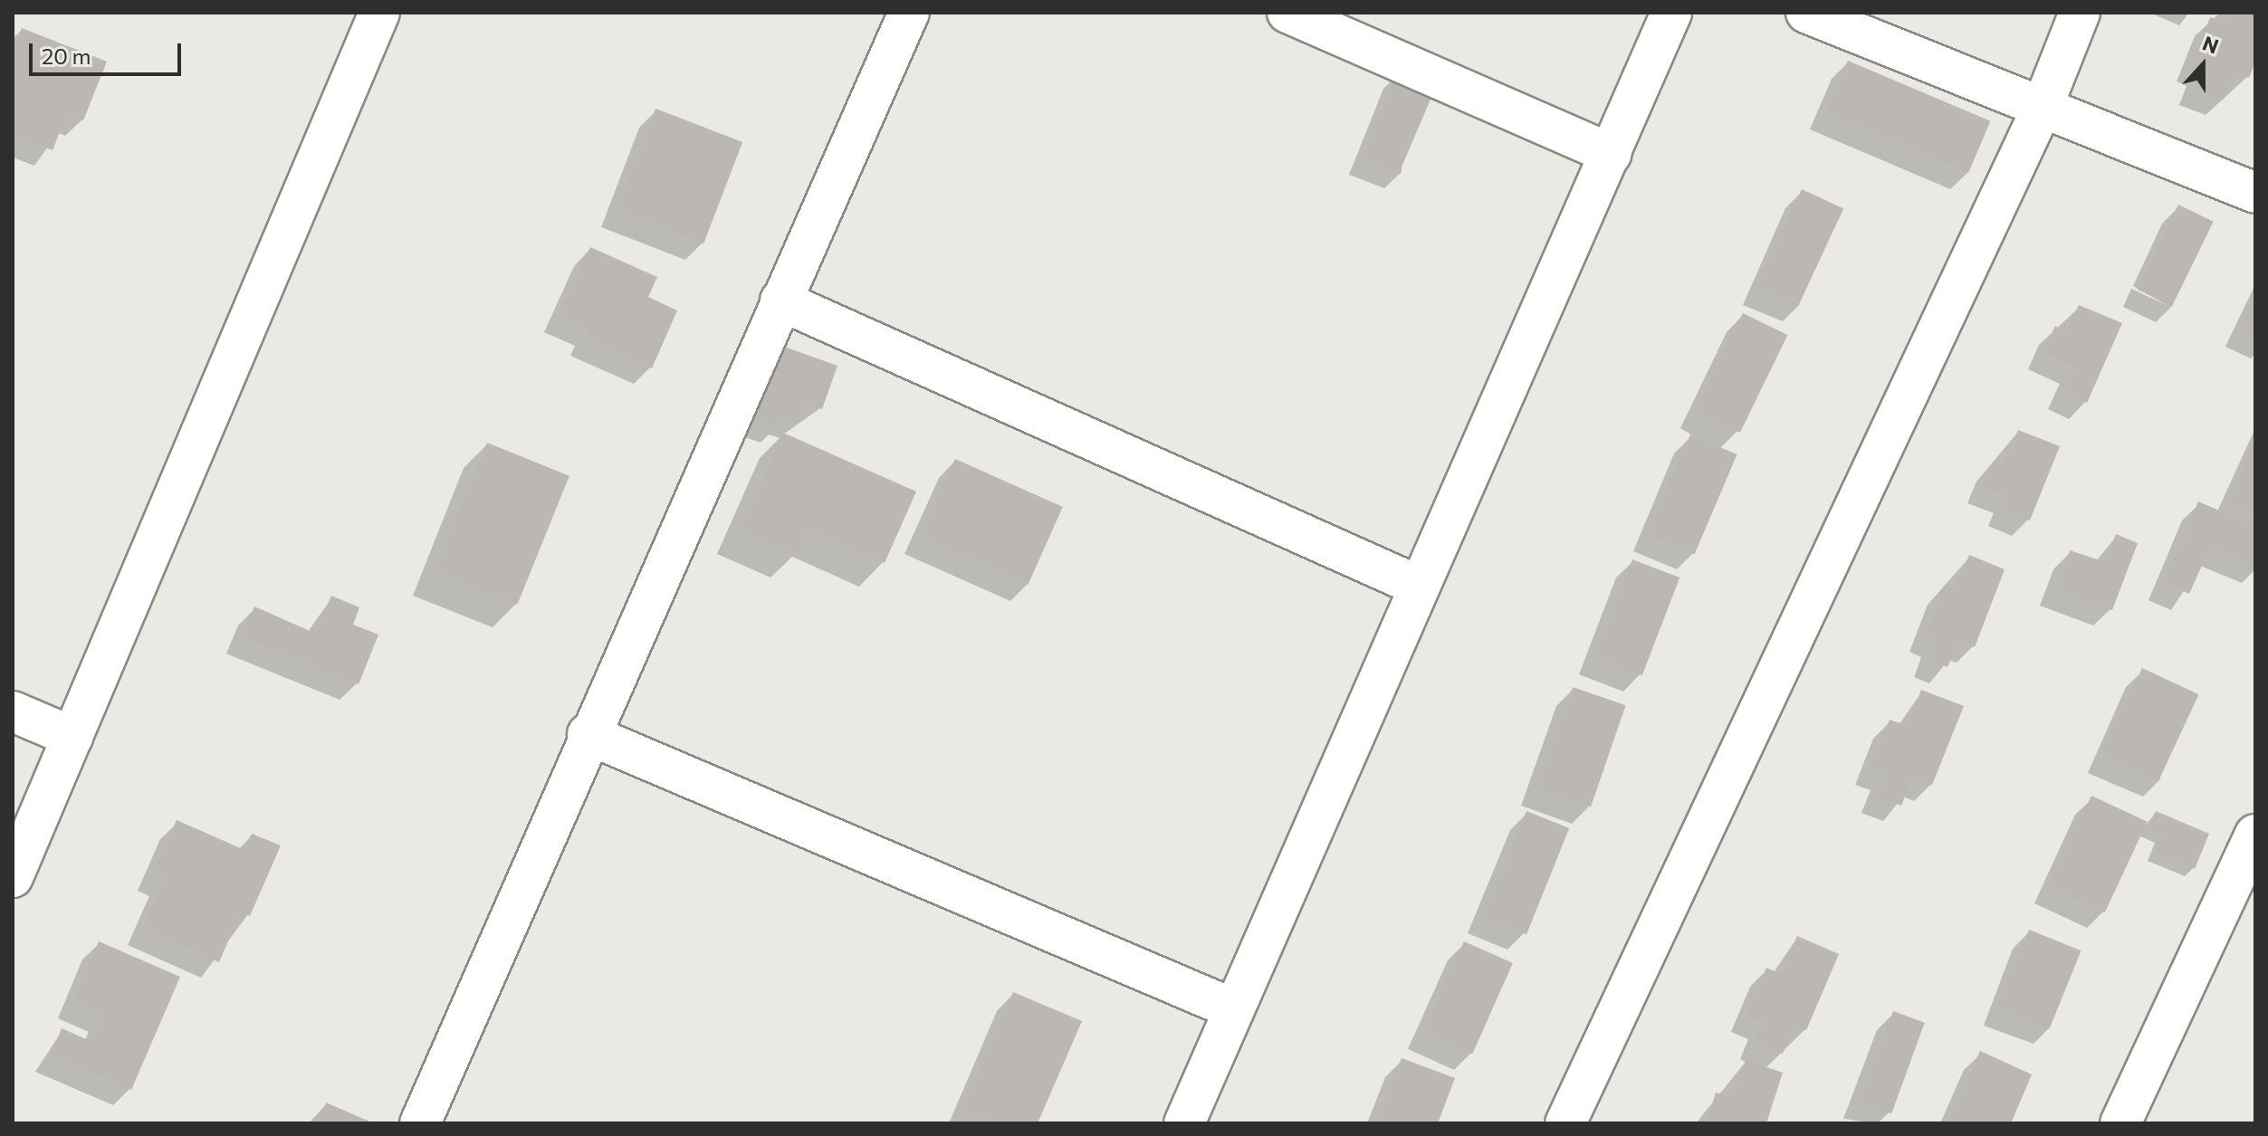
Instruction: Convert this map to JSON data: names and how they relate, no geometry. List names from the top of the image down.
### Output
{
  "scale_bar": "20 m",
  "north": "top"
}
